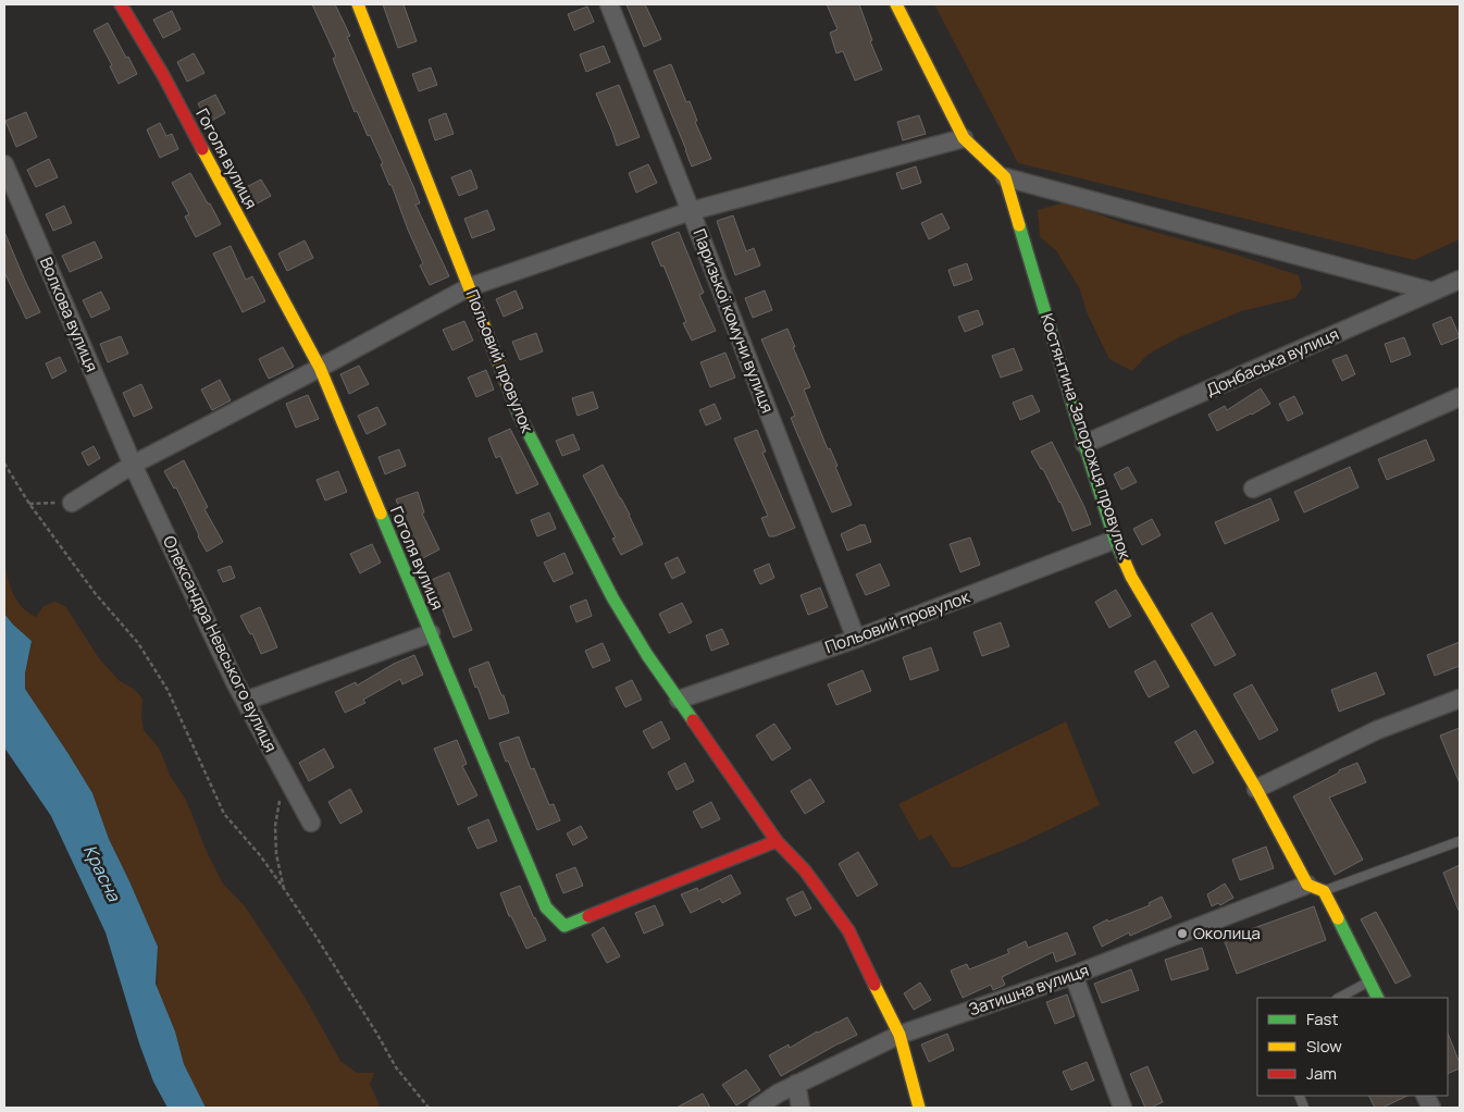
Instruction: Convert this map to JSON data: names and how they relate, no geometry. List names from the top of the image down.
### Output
{
  "streets": {
    "street": [
      "Гоголя вулиця",
      "Волкова вулиця",
      "Паризької комуни вулиця",
      "Польовий провулок",
      "Донбаська вулиця",
      "Костянтина Запорожця провулок",
      "Олександра Невського вулиця",
      "Затишна вулиця"
    ]
  },
  "crossings": [
    ["Гоголя вулиця", "Польовий провулок"],
    ["Волкова вулиця", "Олександра Невського вулиця"],
    ["Паризької комуни вулиця", "Польовий провулок"],
    ["Польовий провулок", "Костянтина Запорожця провулок"],
    ["Польовий провулок", "Затишна вулиця"],
    ["Донбаська вулиця", "Костянтина Запорожця провулок"],
    ["Костянтина Запорожця провулок", "Затишна вулиця"]
  ],
  "water": ["Красна"],
  "places": ["Околица"],
  "legend": ["Fast", "Slow", "Jam"]
}
